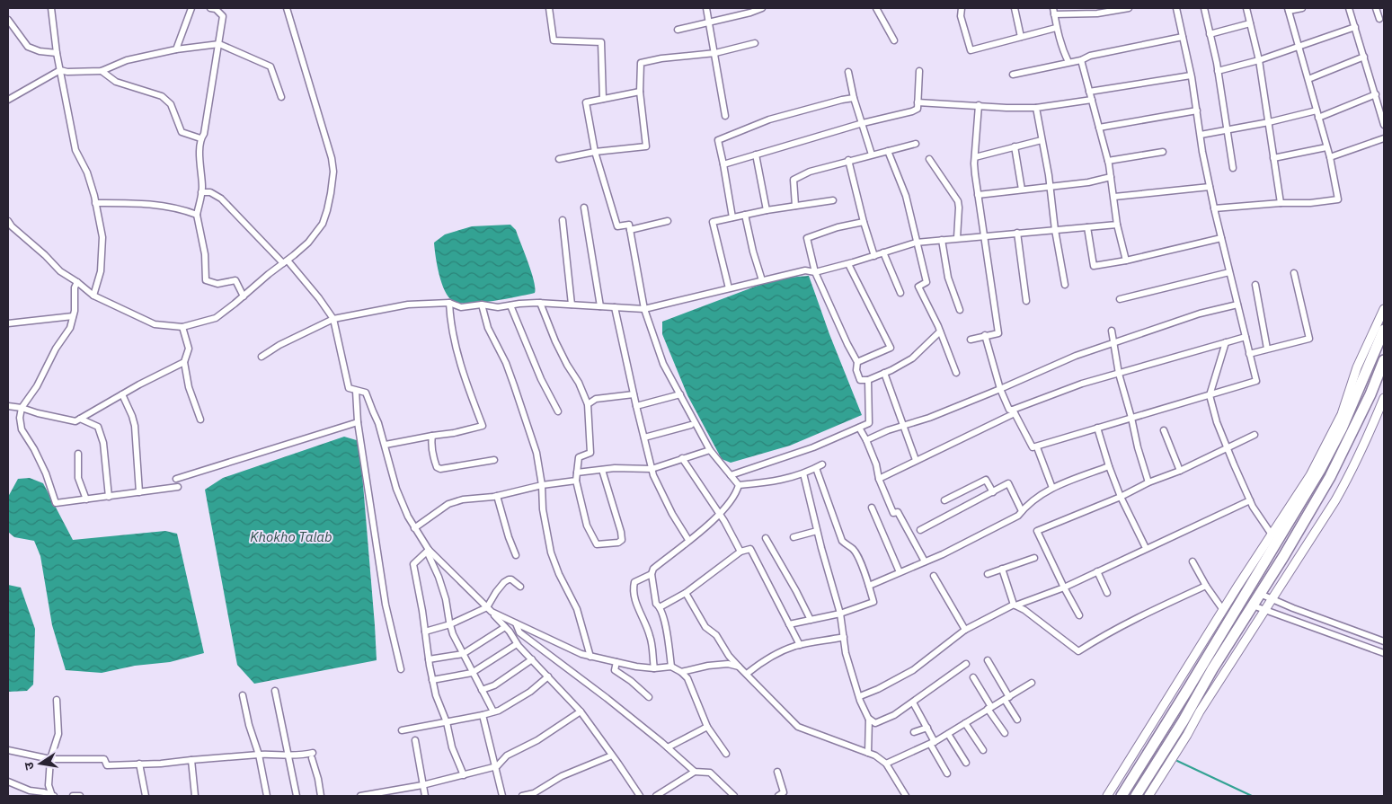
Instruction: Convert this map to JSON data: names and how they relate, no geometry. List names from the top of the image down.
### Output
{
  "water": ["Khokho Talab"],
  "north": "left"
}
